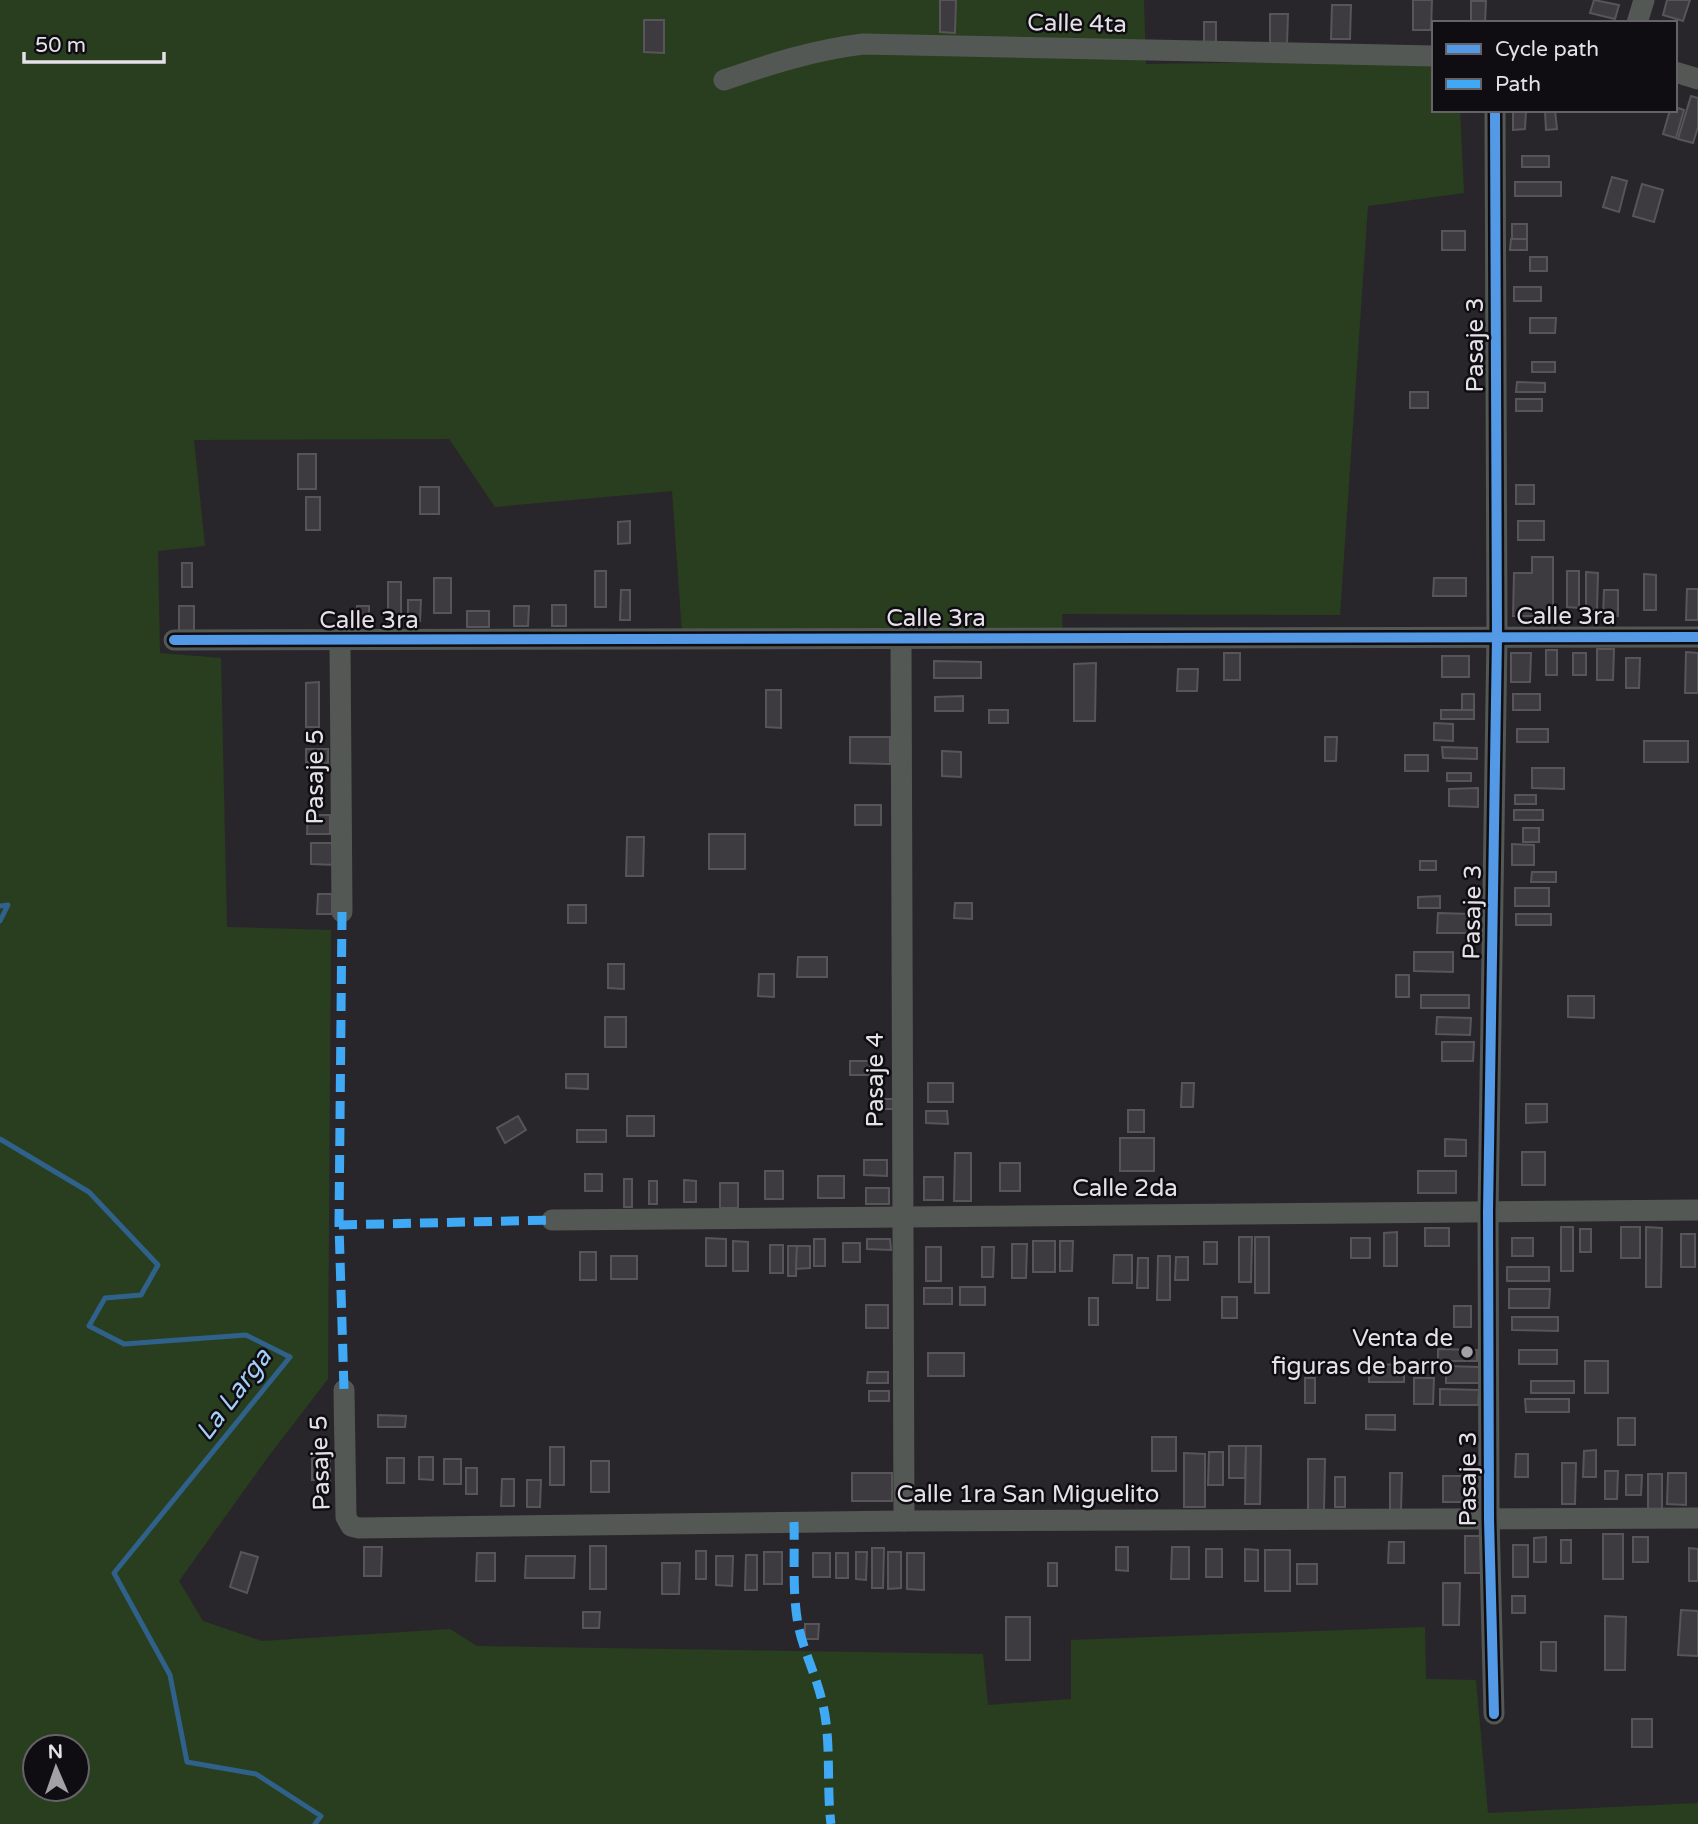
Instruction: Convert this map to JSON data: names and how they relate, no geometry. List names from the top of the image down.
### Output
{
  "streets": {
    "street": [
      "Calle 4ta",
      "Pasaje 3",
      "Calle 3ra",
      "Pasaje 5",
      "Pasaje 4",
      "Calle 2da",
      "Calle 1ra San Miguelito"
    ]
  },
  "crossings": [
    ["Pasaje 3", "Calle 3ra"],
    ["Pasaje 3", "Calle 2da"],
    ["Pasaje 3", "Calle 1ra San Miguelito"],
    ["Calle 3ra", "Pasaje 5"],
    ["Calle 3ra", "Pasaje 4"],
    ["Pasaje 5", "Calle 1ra San Miguelito"],
    ["Pasaje 4", "Calle 2da"],
    ["Pasaje 4", "Calle 1ra San Miguelito"]
  ],
  "water": ["La Larga"],
  "places": ["Venta de figuras de barro"],
  "legend": ["Cycle path", "Path"],
  "scale_bar": "50 m",
  "north": "top"
}
